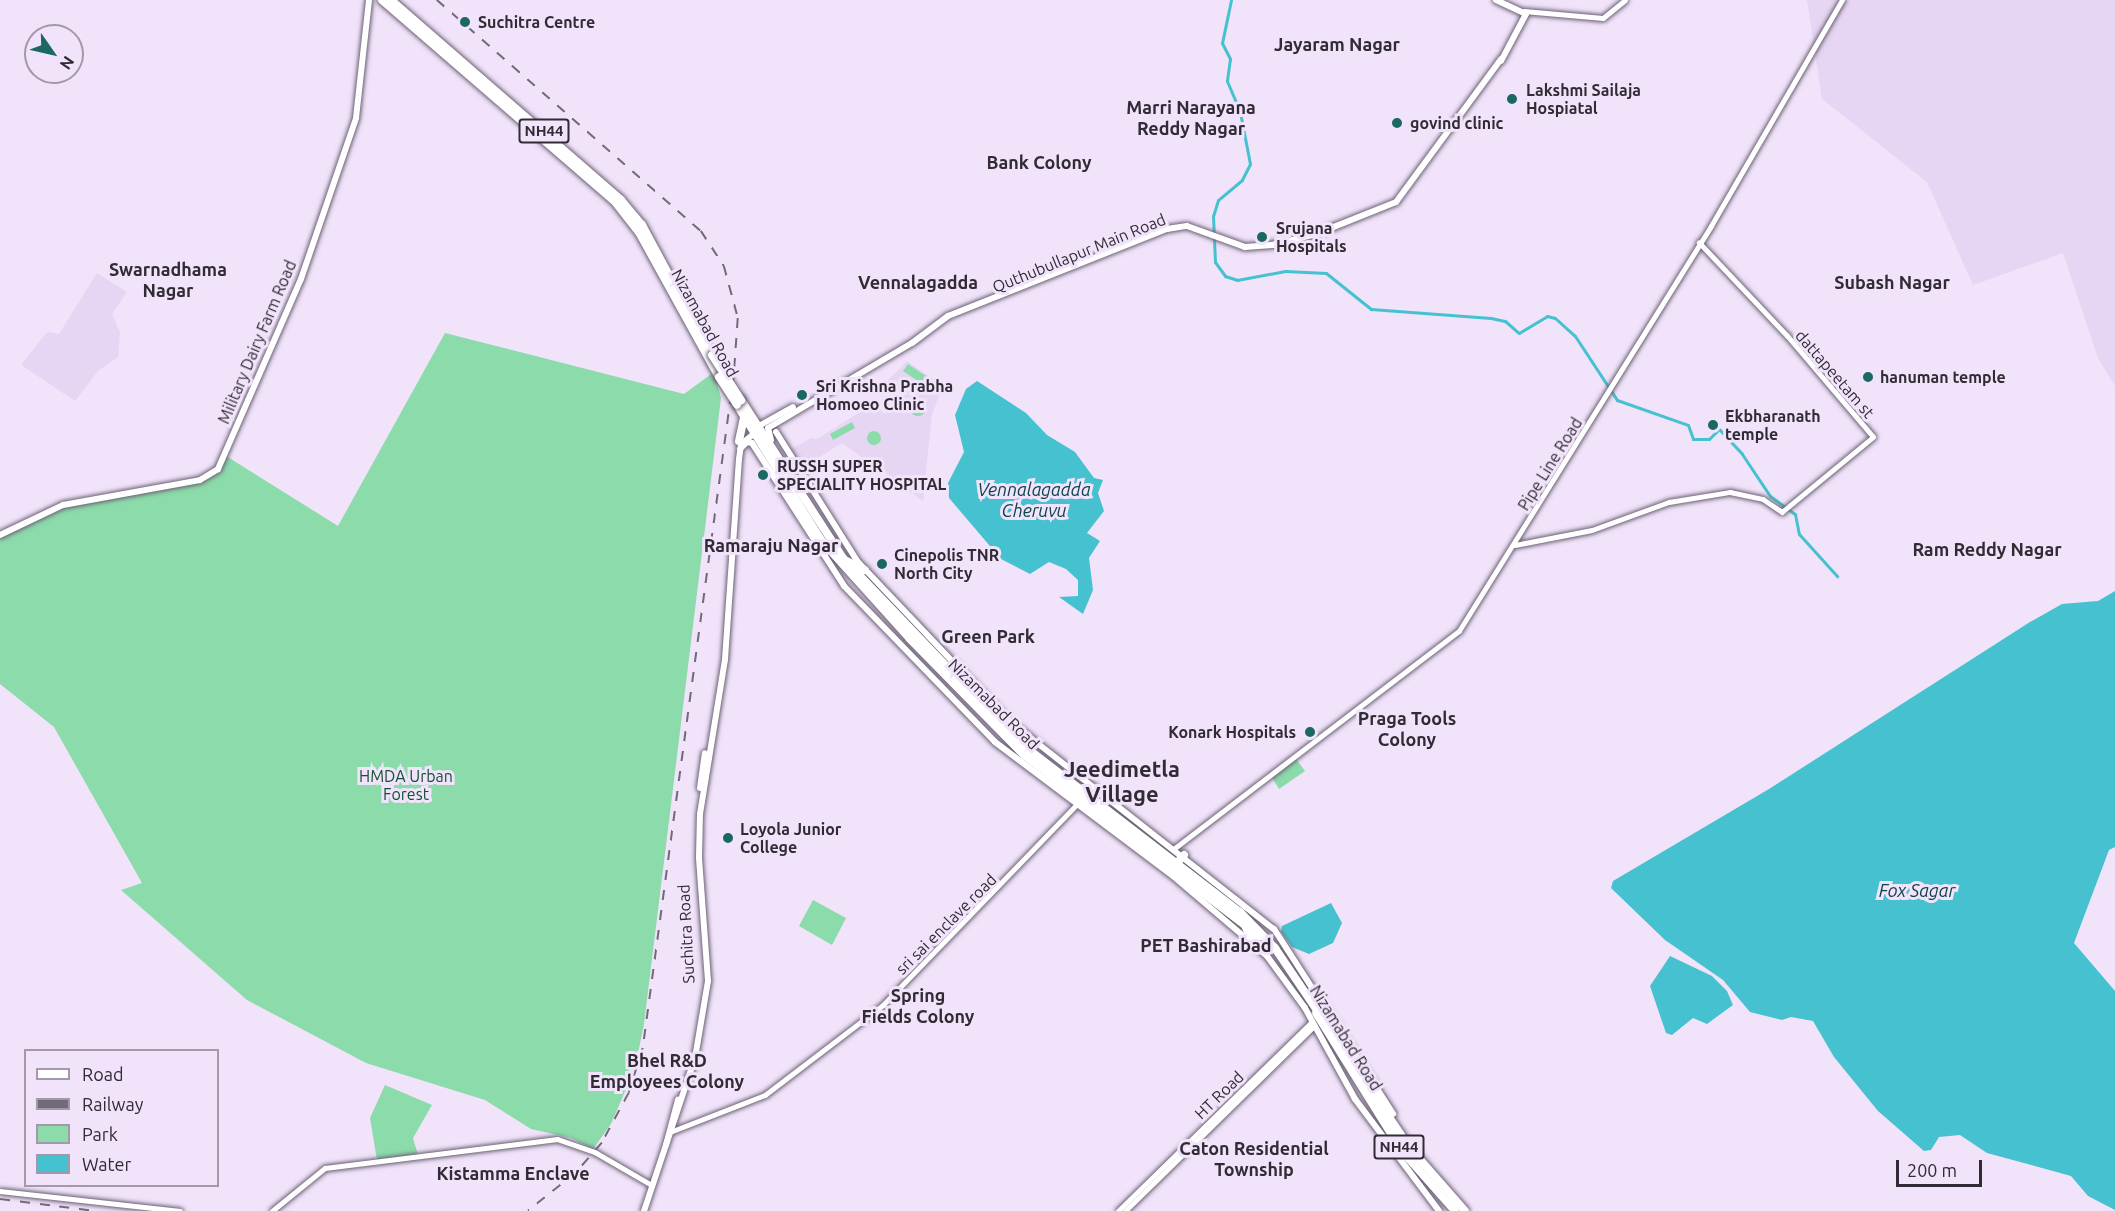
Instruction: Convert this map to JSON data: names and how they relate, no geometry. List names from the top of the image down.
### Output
{
  "streets": {
    "highway": ["NH44", "Nizamabad Road"],
    "main road": ["Quthubullapur Main Road", "Military Dairy Farm Road", "Suchitra Road"],
    "street": [
      "dattapeetam st",
      "Pipe Line Road",
      "sri sai enclave road",
      "HT Road"
    ]
  },
  "crossings": [
    ["Quthubullapur Main Road", "Nizamabad Road"],
    ["Nizamabad Road", "Pipe Line Road"],
    ["Nizamabad Road", "sri sai enclave road"],
    ["Nizamabad Road", "Suchitra Road"],
    ["Nizamabad Road", "HT Road"],
    ["dattapeetam st", "Pipe Line Road"],
    ["sri sai enclave road", "Suchitra Road"]
  ],
  "districts": [
    "Jayaram Nagar",
    "Marri Narayana Reddy Nagar",
    "Bank Colony",
    "Swarnadhama Nagar",
    "Vennalagadda",
    "Subash Nagar",
    "Ramaraju Nagar",
    "Ram Reddy Nagar",
    "Green Park",
    "Praga Tools Colony",
    "Jeedimetla Village",
    "PET Bashirabad",
    "Spring Fields Colony",
    "Bhel R&D Employees Colony",
    "Caton Residential Township",
    "Kistamma Enclave"
  ],
  "water": ["Vennalagadda Cheruvu", "Fox Sagar"],
  "parks": ["HMDA Urban Forest"],
  "places": [
    "Suchitra Centre",
    "Lakshmi Sailaja Hospiatal",
    "govind clinic",
    "Srujana Hospitals",
    "hanuman temple",
    "Sri Krishna Prabha Homoeo Clinic",
    "Ekbharanath temple",
    "RUSSH SUPER SPECIALITY HOSPITAL",
    "Cinepolis TNR North City",
    "Konark Hospitals",
    "Loyola Junior College"
  ],
  "legend": [
    "Road",
    "Railway",
    "Park",
    "Water"
  ],
  "scale_bar": "200 m",
  "north": "bottom right"
}
